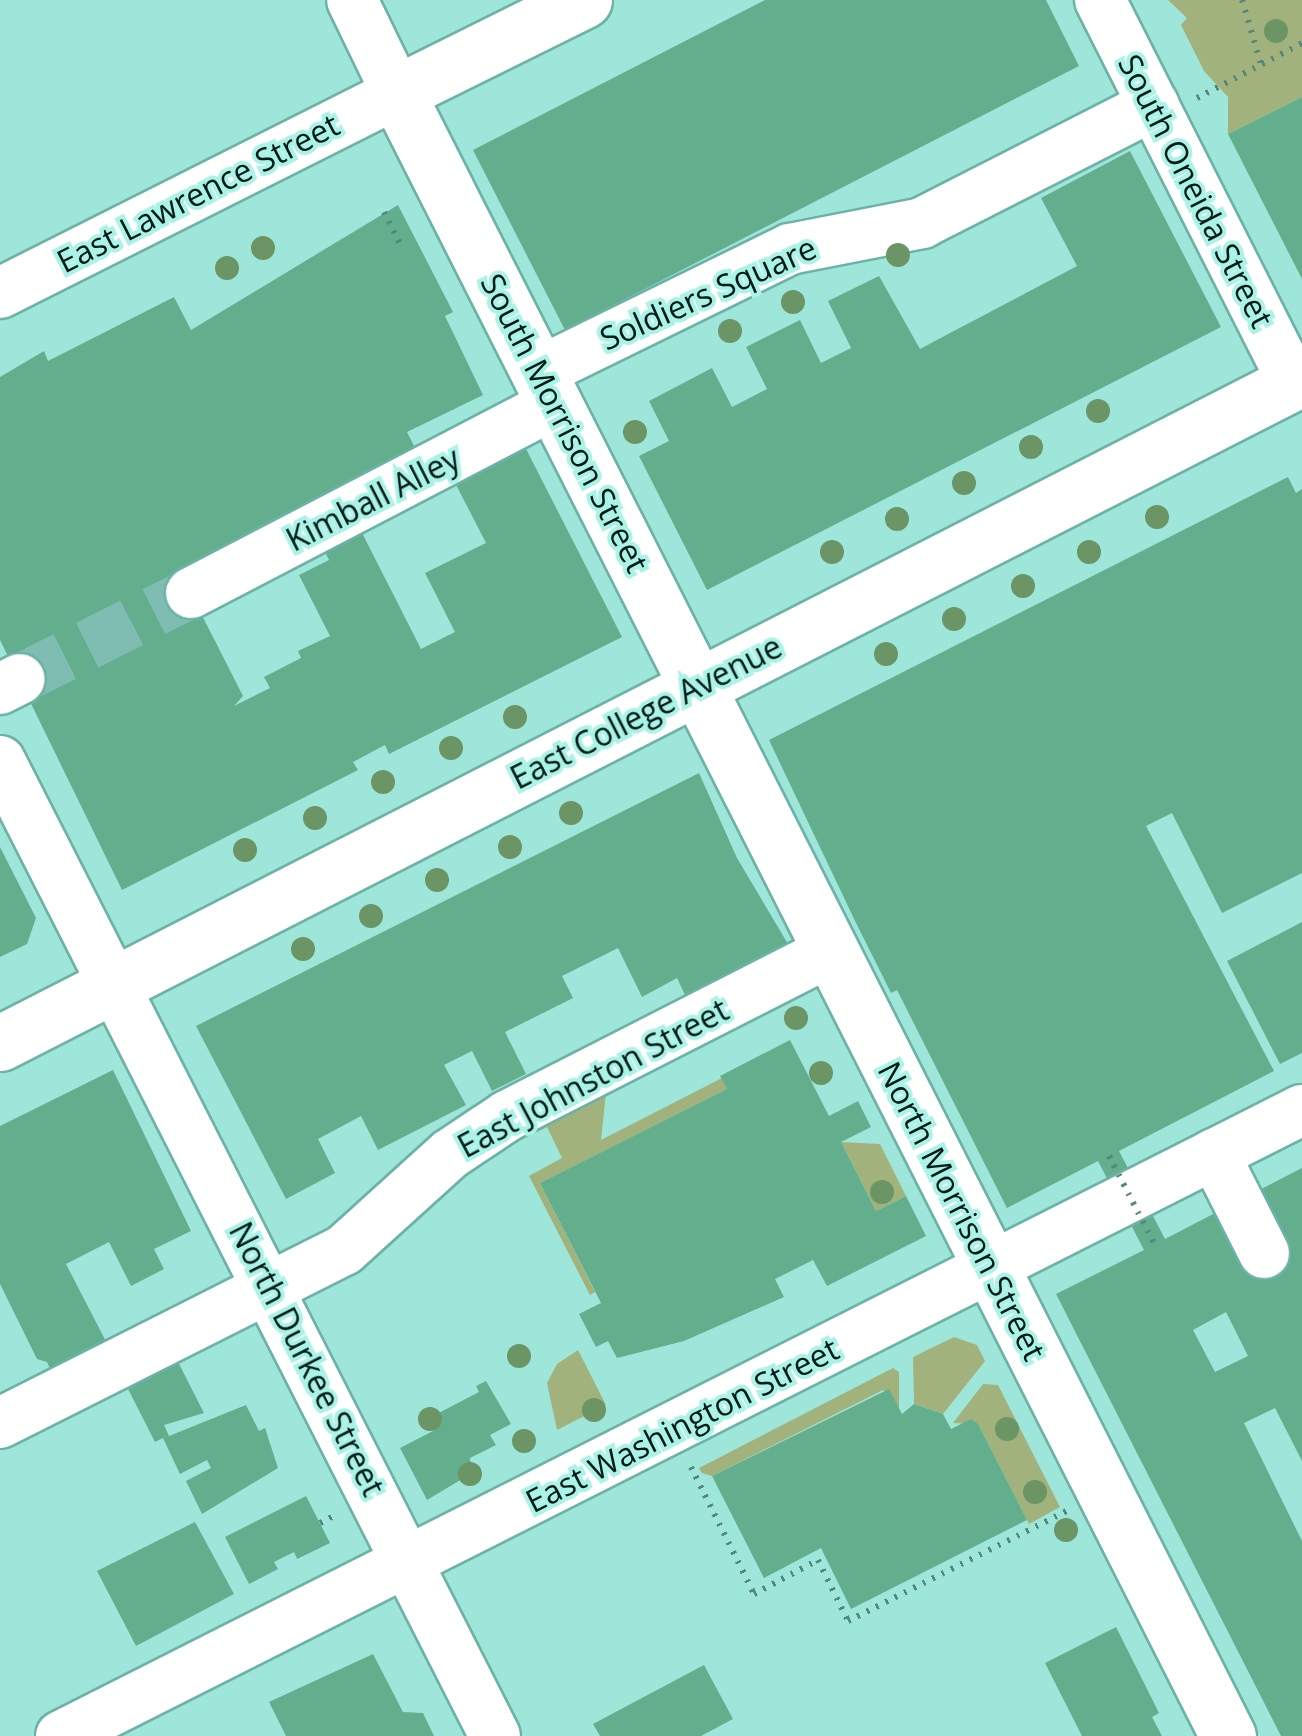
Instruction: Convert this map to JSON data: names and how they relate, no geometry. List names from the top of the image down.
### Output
{
  "streets": {
    "main road": [
      "East Lawrence Street",
      "South Morrison Street",
      "East College Avenue",
      "North Morrison Street"
    ],
    "street": [
      "South Oneida Street",
      "Soldiers Square",
      "Kimball Alley",
      "East Johnston Street",
      "North Durkee Street",
      "East Washington Street"
    ]
  },
  "crossings": [
    ["South Oneida Street", "Soldiers Square"],
    ["South Oneida Street", "East College Avenue"],
    ["East Lawrence Street", "South Morrison Street"],
    ["Soldiers Square", "South Morrison Street"],
    ["Soldiers Square", "Kimball Alley"],
    ["South Morrison Street", "Kimball Alley"],
    ["South Morrison Street", "East College Avenue"],
    ["South Morrison Street", "North Morrison Street"],
    ["East College Avenue", "North Morrison Street"],
    ["East College Avenue", "North Durkee Street"],
    ["East Johnston Street", "North Morrison Street"],
    ["East Johnston Street", "North Durkee Street"],
    ["North Morrison Street", "East Washington Street"],
    ["North Durkee Street", "East Washington Street"]
  ]
}
